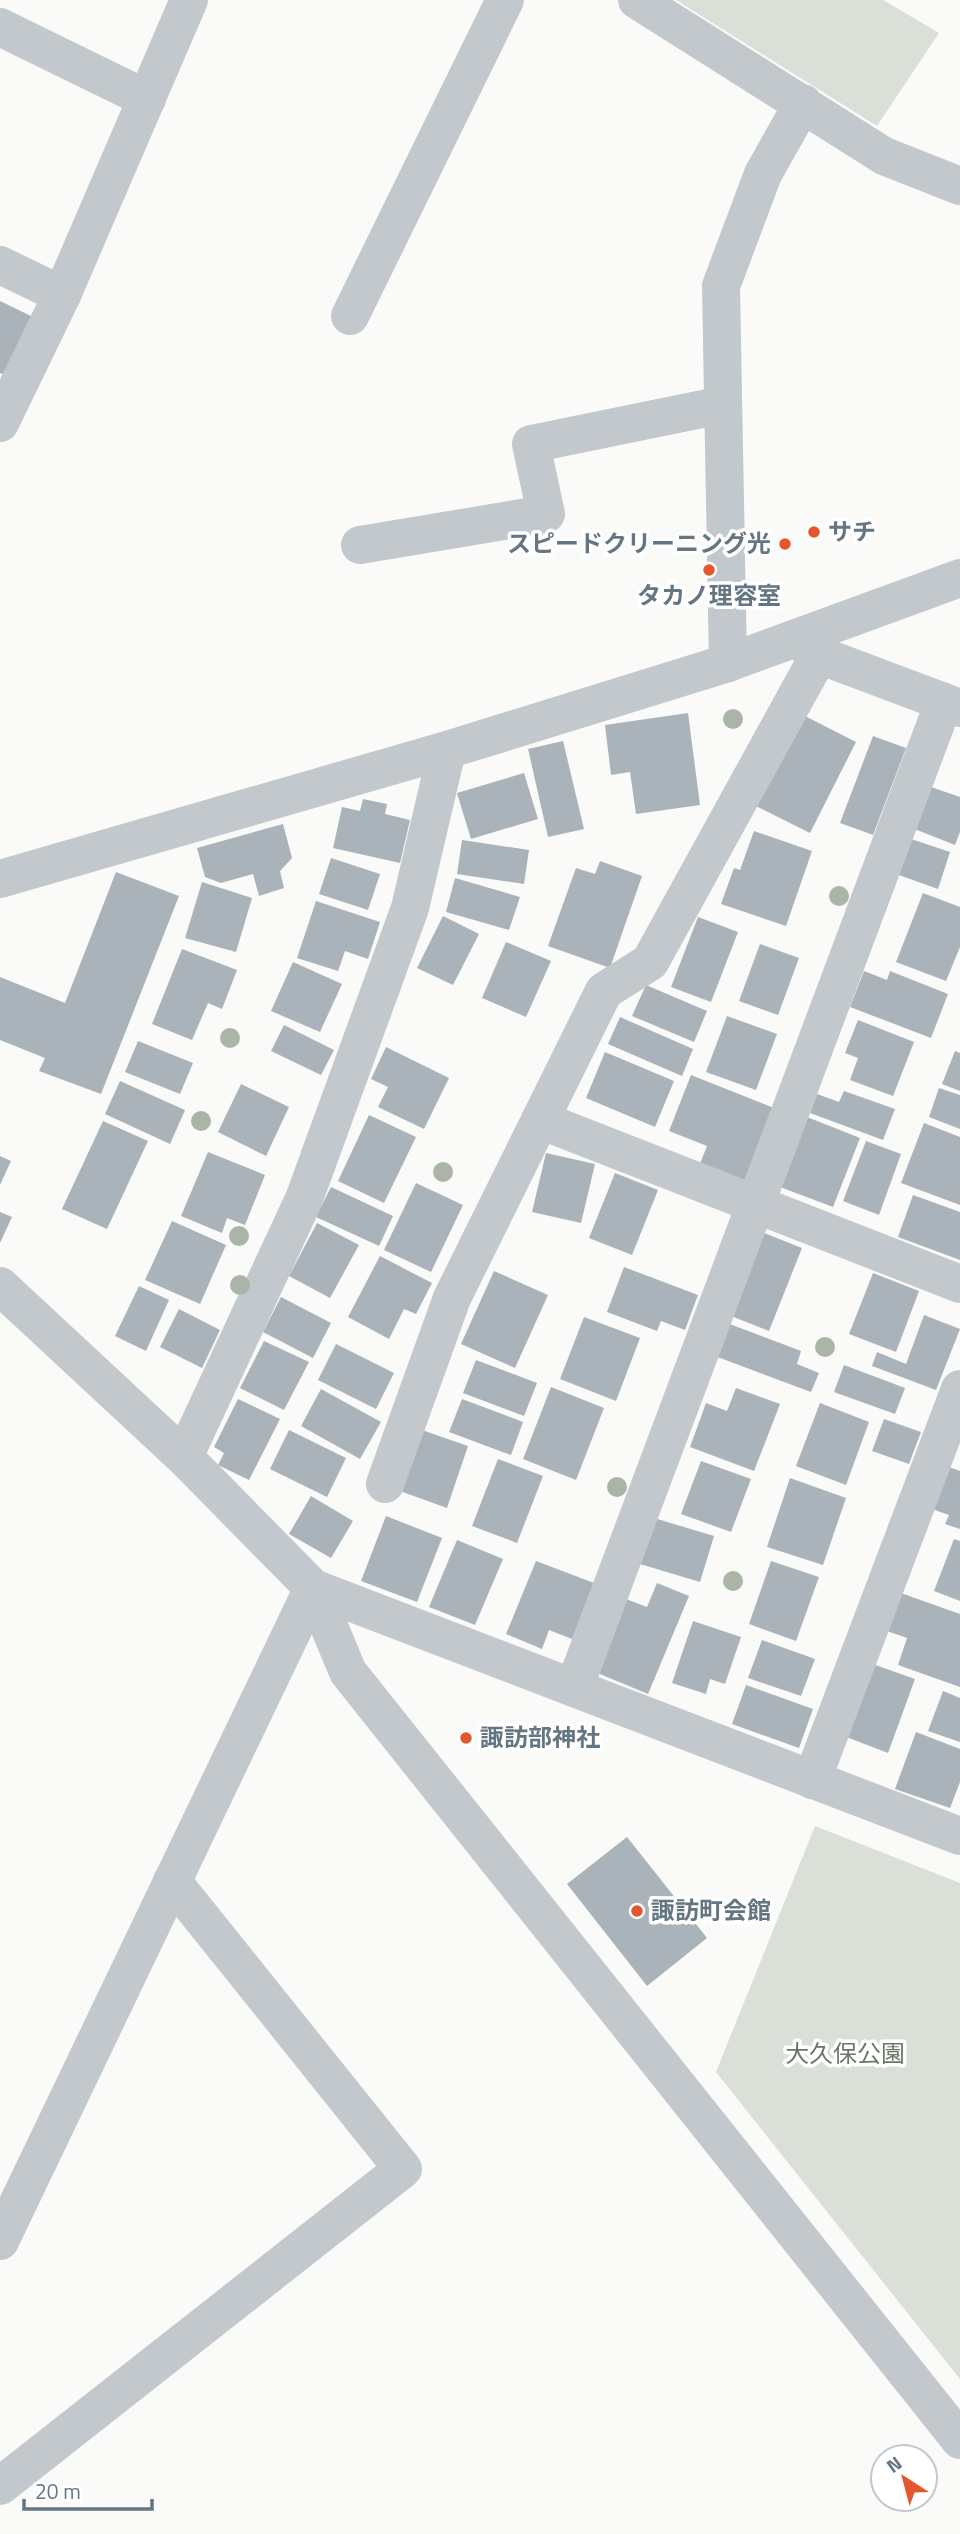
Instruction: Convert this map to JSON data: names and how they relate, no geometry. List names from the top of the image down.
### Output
{
  "parks": ["大久保公園"],
  "places": [
    "サチ",
    "スピードクリーニング光",
    "タカノ理容室",
    "諏訪部神社",
    "諏訪町会館"
  ],
  "scale_bar": "20 m",
  "north": "top left"
}
